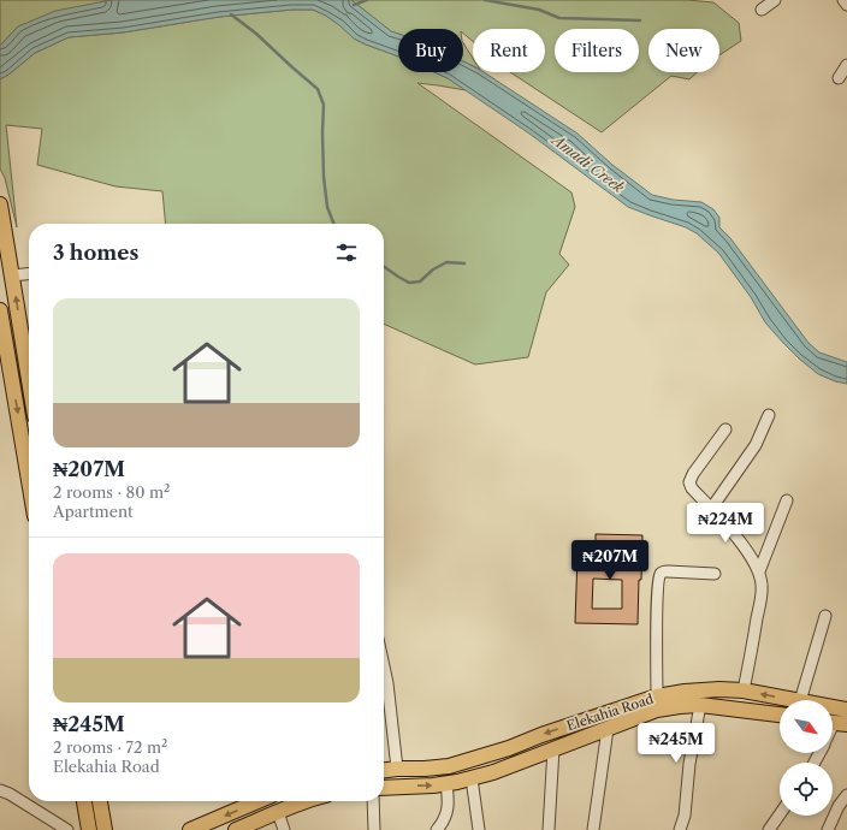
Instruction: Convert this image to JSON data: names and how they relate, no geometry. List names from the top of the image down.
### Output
{
  "streets": {
    "main road": ["Elekahia Road"]
  },
  "water": ["Amadi Creek"],
  "north": "bottom right",
  "page": {
    "chip": [
      "Buy",
      "Rent",
      "Filters",
      "New"
    ],
    "heading": "3 homes",
    "list": [
      {
        "name": "₦207M",
        "note": "2 rooms · 80 m² · Apartment"
      },
      {
        "name": "₦245M",
        "note": "2 rooms · 72 m² · Elekahia Road"
      }
    ],
    "price": ["₦224M", "₦207M", "₦245M"]
  }
}
